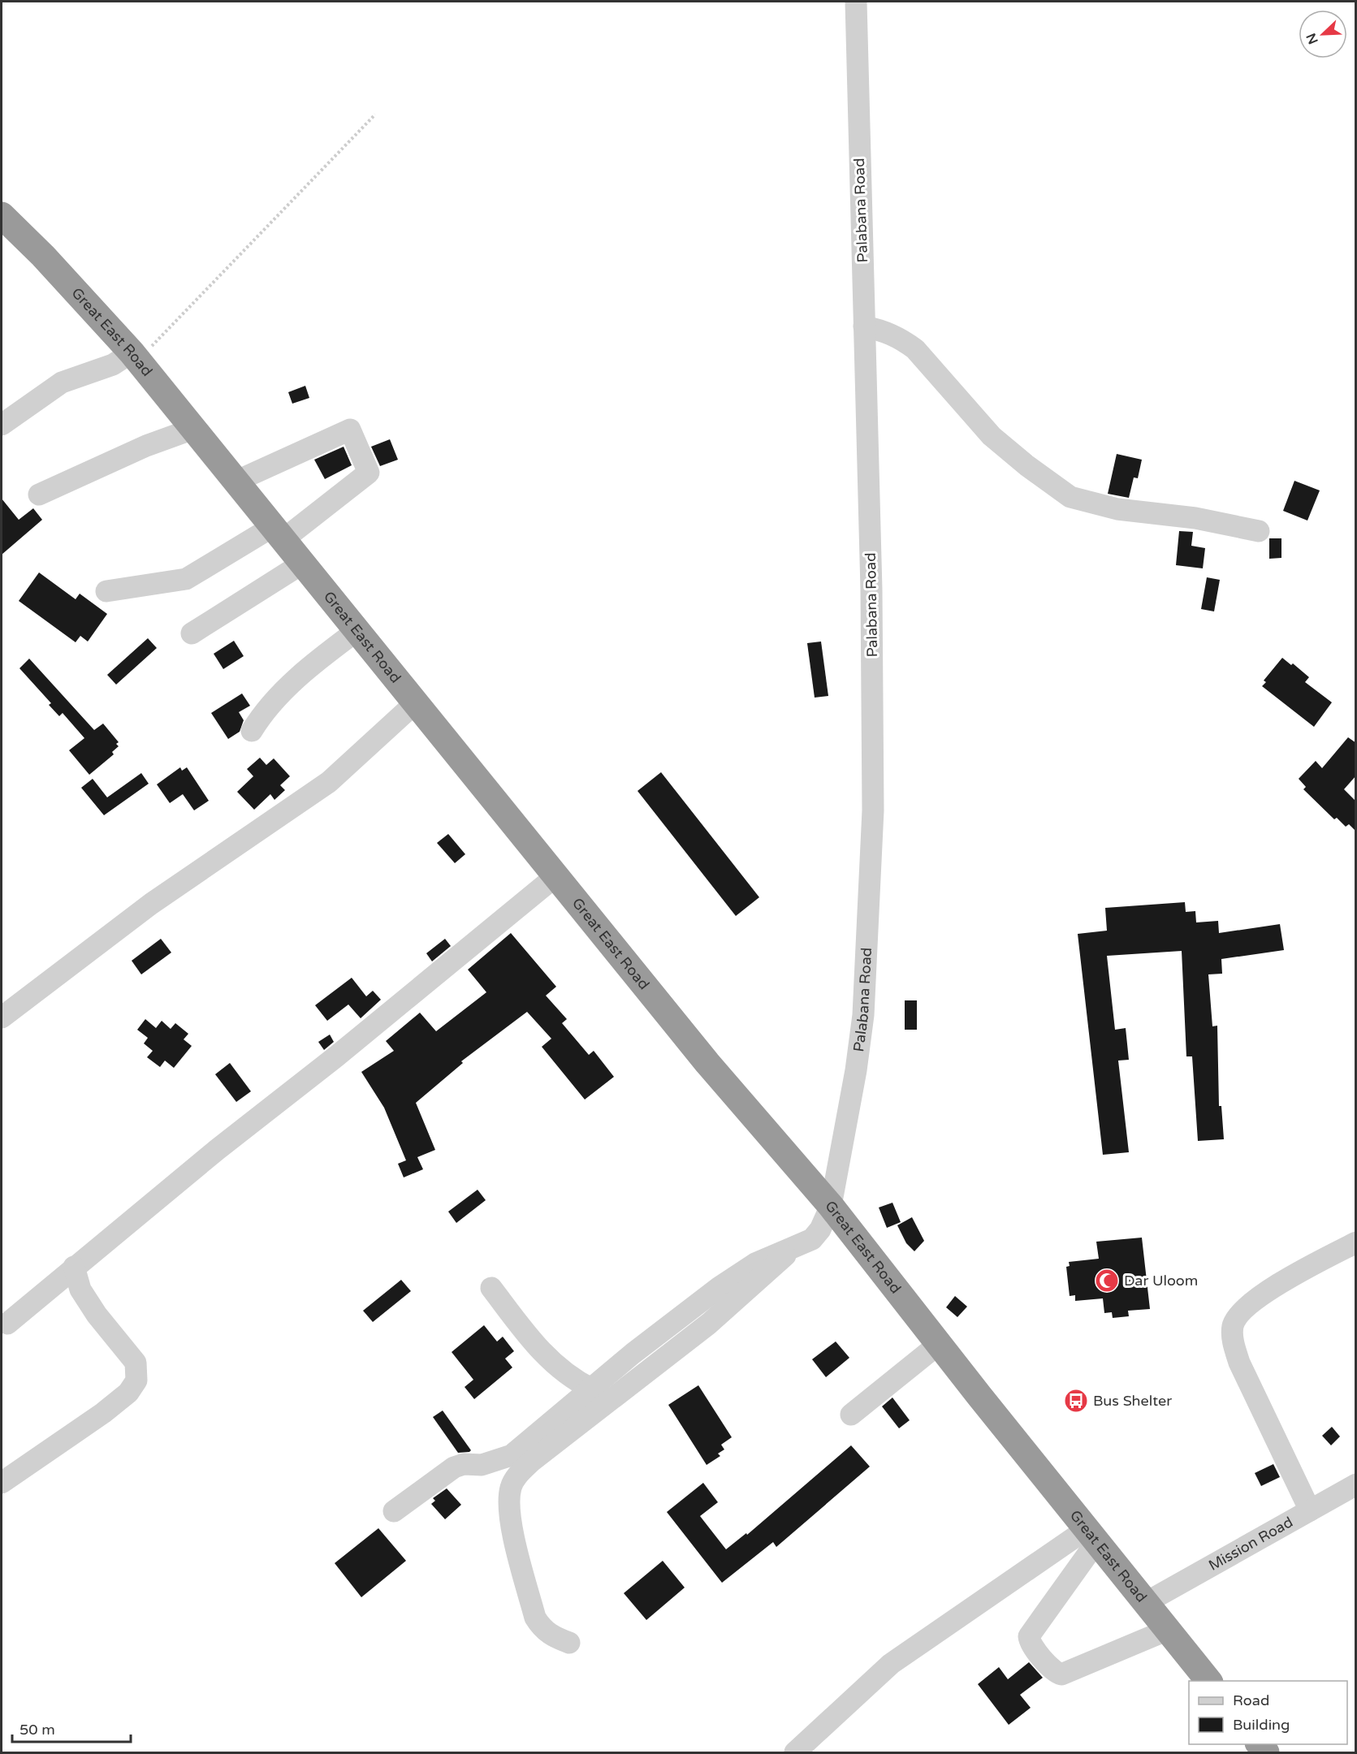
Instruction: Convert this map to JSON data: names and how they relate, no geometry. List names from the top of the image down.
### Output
{
  "streets": {
    "highway": ["Great East Road"],
    "street": ["Palabana Road", "Mission Road"]
  },
  "crossings": [
    ["Palabana Road", "Great East Road"],
    ["Great East Road", "Mission Road"]
  ],
  "places": {
    "mosque": ["Dar Uloom"],
    "bus stop": ["Bus Shelter"]
  },
  "legend": ["Road", "Building"],
  "scale_bar": "50 m",
  "north": "bottom left"
}
